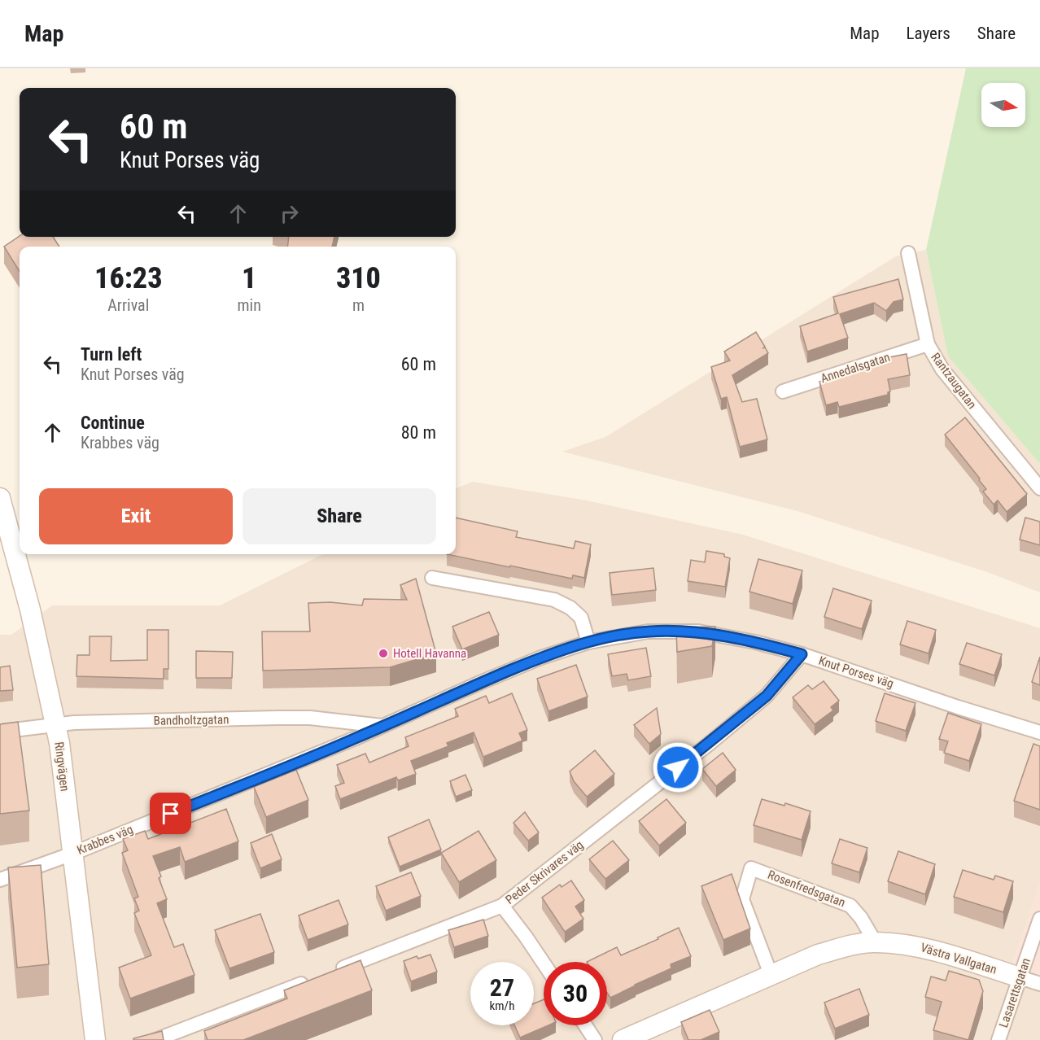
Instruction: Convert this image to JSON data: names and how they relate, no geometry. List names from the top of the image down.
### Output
{
  "streets": {
    "street": [
      "Annedalsgatan",
      "Rantzaugatan",
      "Knut Porses väg",
      "Bandholtzgatan",
      "Ringvägen",
      "Krabbes väg",
      "Peder Skrivares väg",
      "Rosenfredsgatan",
      "Västra Vallgatan",
      "Lasarettsgatan"
    ]
  },
  "crossings": [
    ["Annedalsgatan", "Rantzaugatan"],
    ["Knut Porses väg", "Krabbes väg"],
    ["Knut Porses väg", "Peder Skrivares väg"],
    ["Bandholtzgatan", "Ringvägen"],
    ["Bandholtzgatan", "Krabbes väg"],
    ["Ringvägen", "Krabbes väg"],
    ["Rosenfredsgatan", "Västra Vallgatan"],
    ["Västra Vallgatan", "Lasarettsgatan"]
  ],
  "places": ["Hotell Havanna"],
  "north": "right",
  "page": {
    "header": "Map",
    "nav": ["Map", "Layers", "Share"],
    "turn": ["60 m", "Knut Porses väg"],
    "eta": [
      "16:23",
      "Arrival",
      "1",
      "min",
      "310",
      "m"
    ],
    "list": [
      {
        "name": "Turn left",
        "note": "Knut Porses väg",
        "value": "60 m"
      },
      {
        "name": "Continue",
        "note": "Krabbes väg",
        "value": "80 m"
      }
    ],
    "buttons": ["Exit", "Share"],
    "speed": "27 km/h",
    "limit": "30"
  }
}
